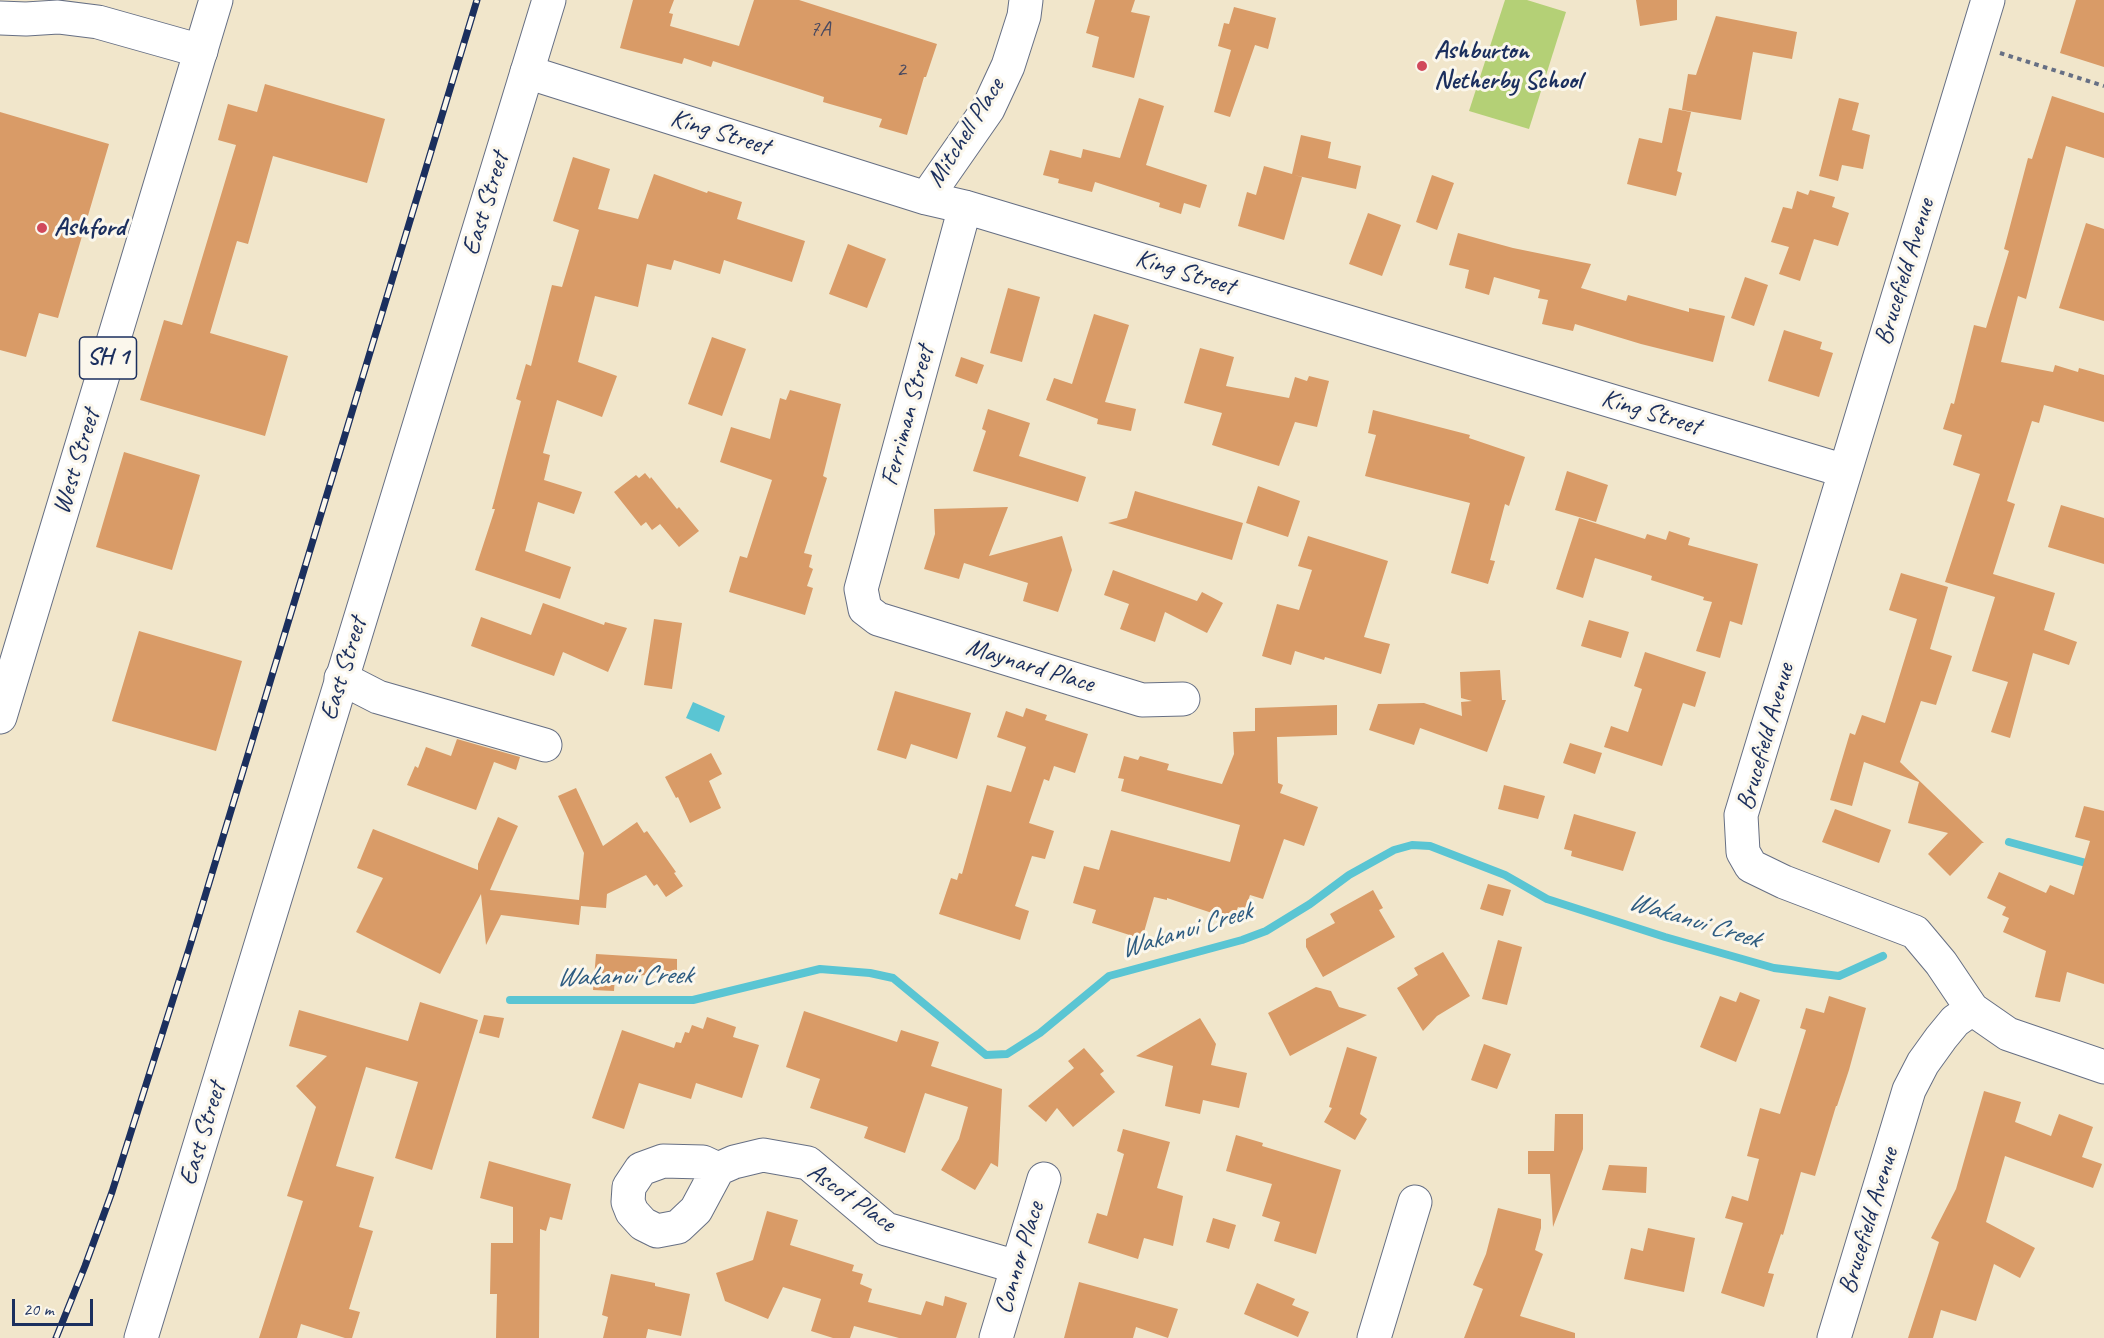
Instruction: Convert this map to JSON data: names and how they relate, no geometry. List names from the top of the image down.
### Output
{
  "streets": {
    "main road": [
      "King Street",
      "Mitchell Place",
      "East Street",
      "Brucefield Avenue",
      "SH 1",
      "Ferriman Street",
      "West Street",
      "Maynard Place",
      "Ascot Place",
      "Connor Place"
    ]
  },
  "crossings": [
    ["King Street", "Mitchell Place"],
    ["King Street", "East Street"],
    ["King Street", "Brucefield Avenue"],
    ["King Street", "Ferriman Street"],
    ["Ferriman Street", "Maynard Place"],
    ["Ascot Place", "Connor Place"]
  ],
  "water": ["Wakanui Creek"],
  "places": ["Ashburton Netherby School", "Ashford"],
  "house_numbers": ["7A", "2"],
  "scale_bar": "20 m"
}
